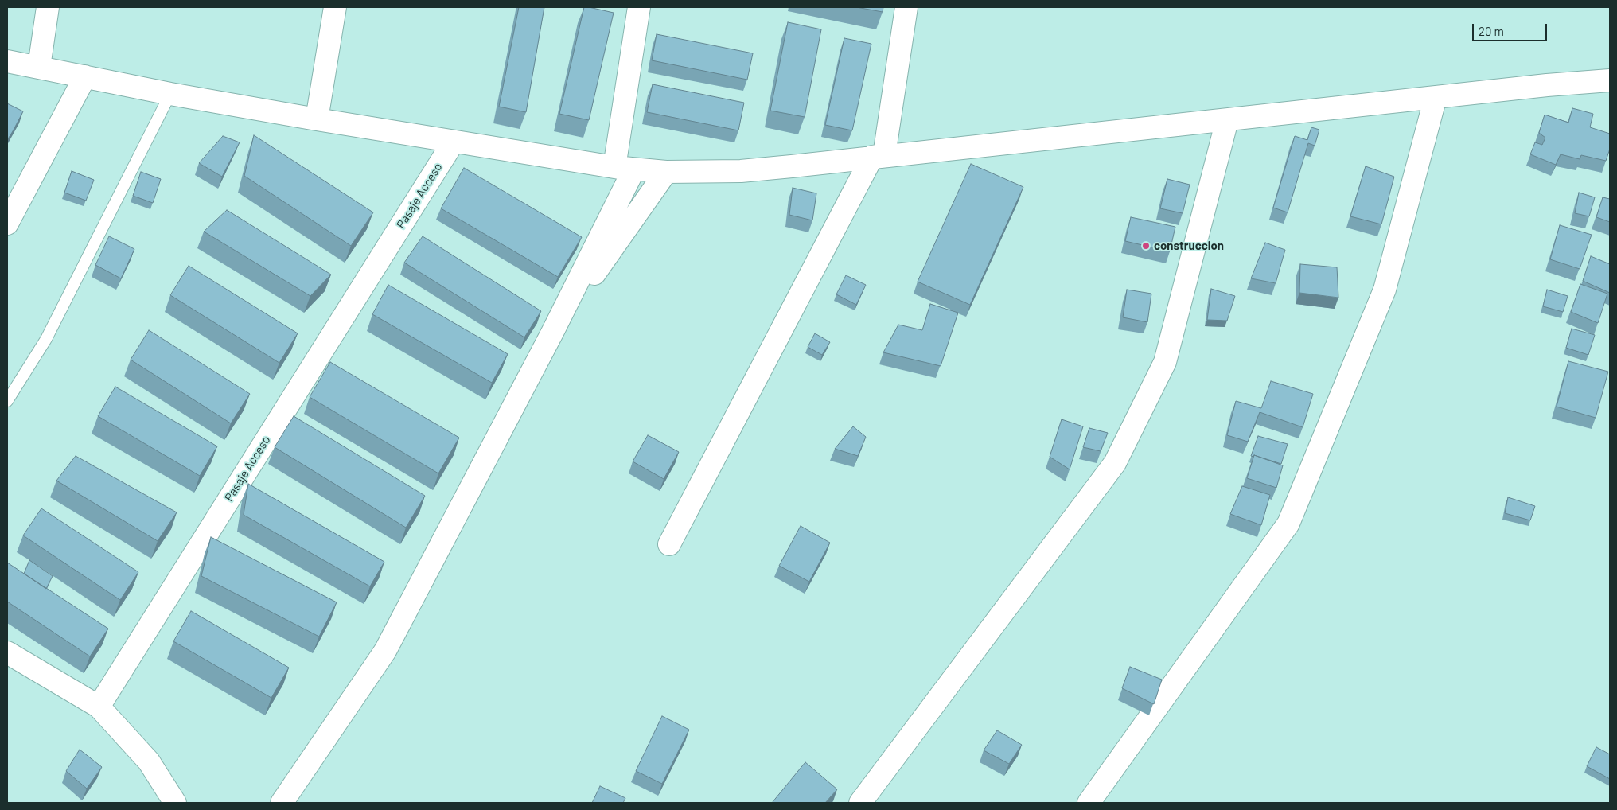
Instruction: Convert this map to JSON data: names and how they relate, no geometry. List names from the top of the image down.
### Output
{
  "streets": {
    "street": ["Pasaje Acceso"]
  },
  "places": ["construccion"],
  "scale_bar": "20 m"
}
